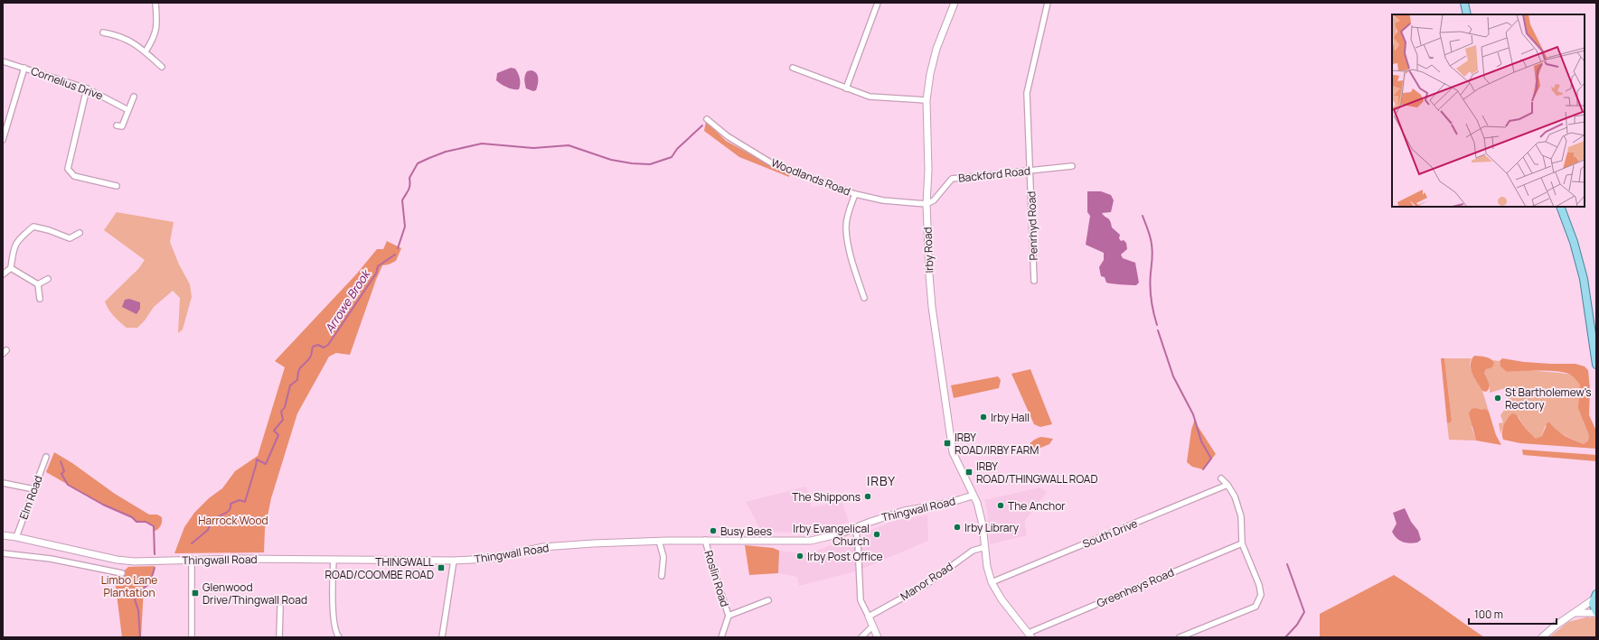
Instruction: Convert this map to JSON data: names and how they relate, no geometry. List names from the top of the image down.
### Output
{
  "streets": {
    "street": [
      "Cornelius Drive",
      "Backford Road",
      "Woodlands Road",
      "Penrhyd Road",
      "Irby Road",
      "Elm Road",
      "Thingwall Road",
      "South Drive",
      "Roslin Road",
      "Manor Road",
      "Greenheys Road"
    ]
  },
  "crossings": [
    ["Backford Road", "Woodlands Road"],
    ["Backford Road", "Penrhyd Road"],
    ["Backford Road", "Irby Road"],
    ["Woodlands Road", "Irby Road"],
    ["Irby Road", "Thingwall Road"],
    ["Irby Road", "South Drive"],
    ["Irby Road", "Manor Road"],
    ["Irby Road", "Greenheys Road"],
    ["Elm Road", "Thingwall Road"],
    ["Thingwall Road", "Roslin Road"]
  ],
  "districts": ["IRBY"],
  "water": ["Arrowe Brook"],
  "parks": ["Harrock Wood", "Limbo Lane Plantation"],
  "places": {
    "other": [
      "St Bartholemew's Rectory",
      "Irby Hall",
      "The Shippons",
      "The Anchor",
      "Irby Library",
      "Busy Bees",
      "Irby Evangelical Church",
      "Irby Post Office"
    ],
    "transit": [
      "IRBY ROAD/IRBY FARM",
      "IRBY ROAD/THINGWALL ROAD",
      "THINGWALL ROAD/COOMBE ROAD",
      "Glenwood Drive/Thingwall Road"
    ]
  },
  "scale_bar": "100 m"
}
